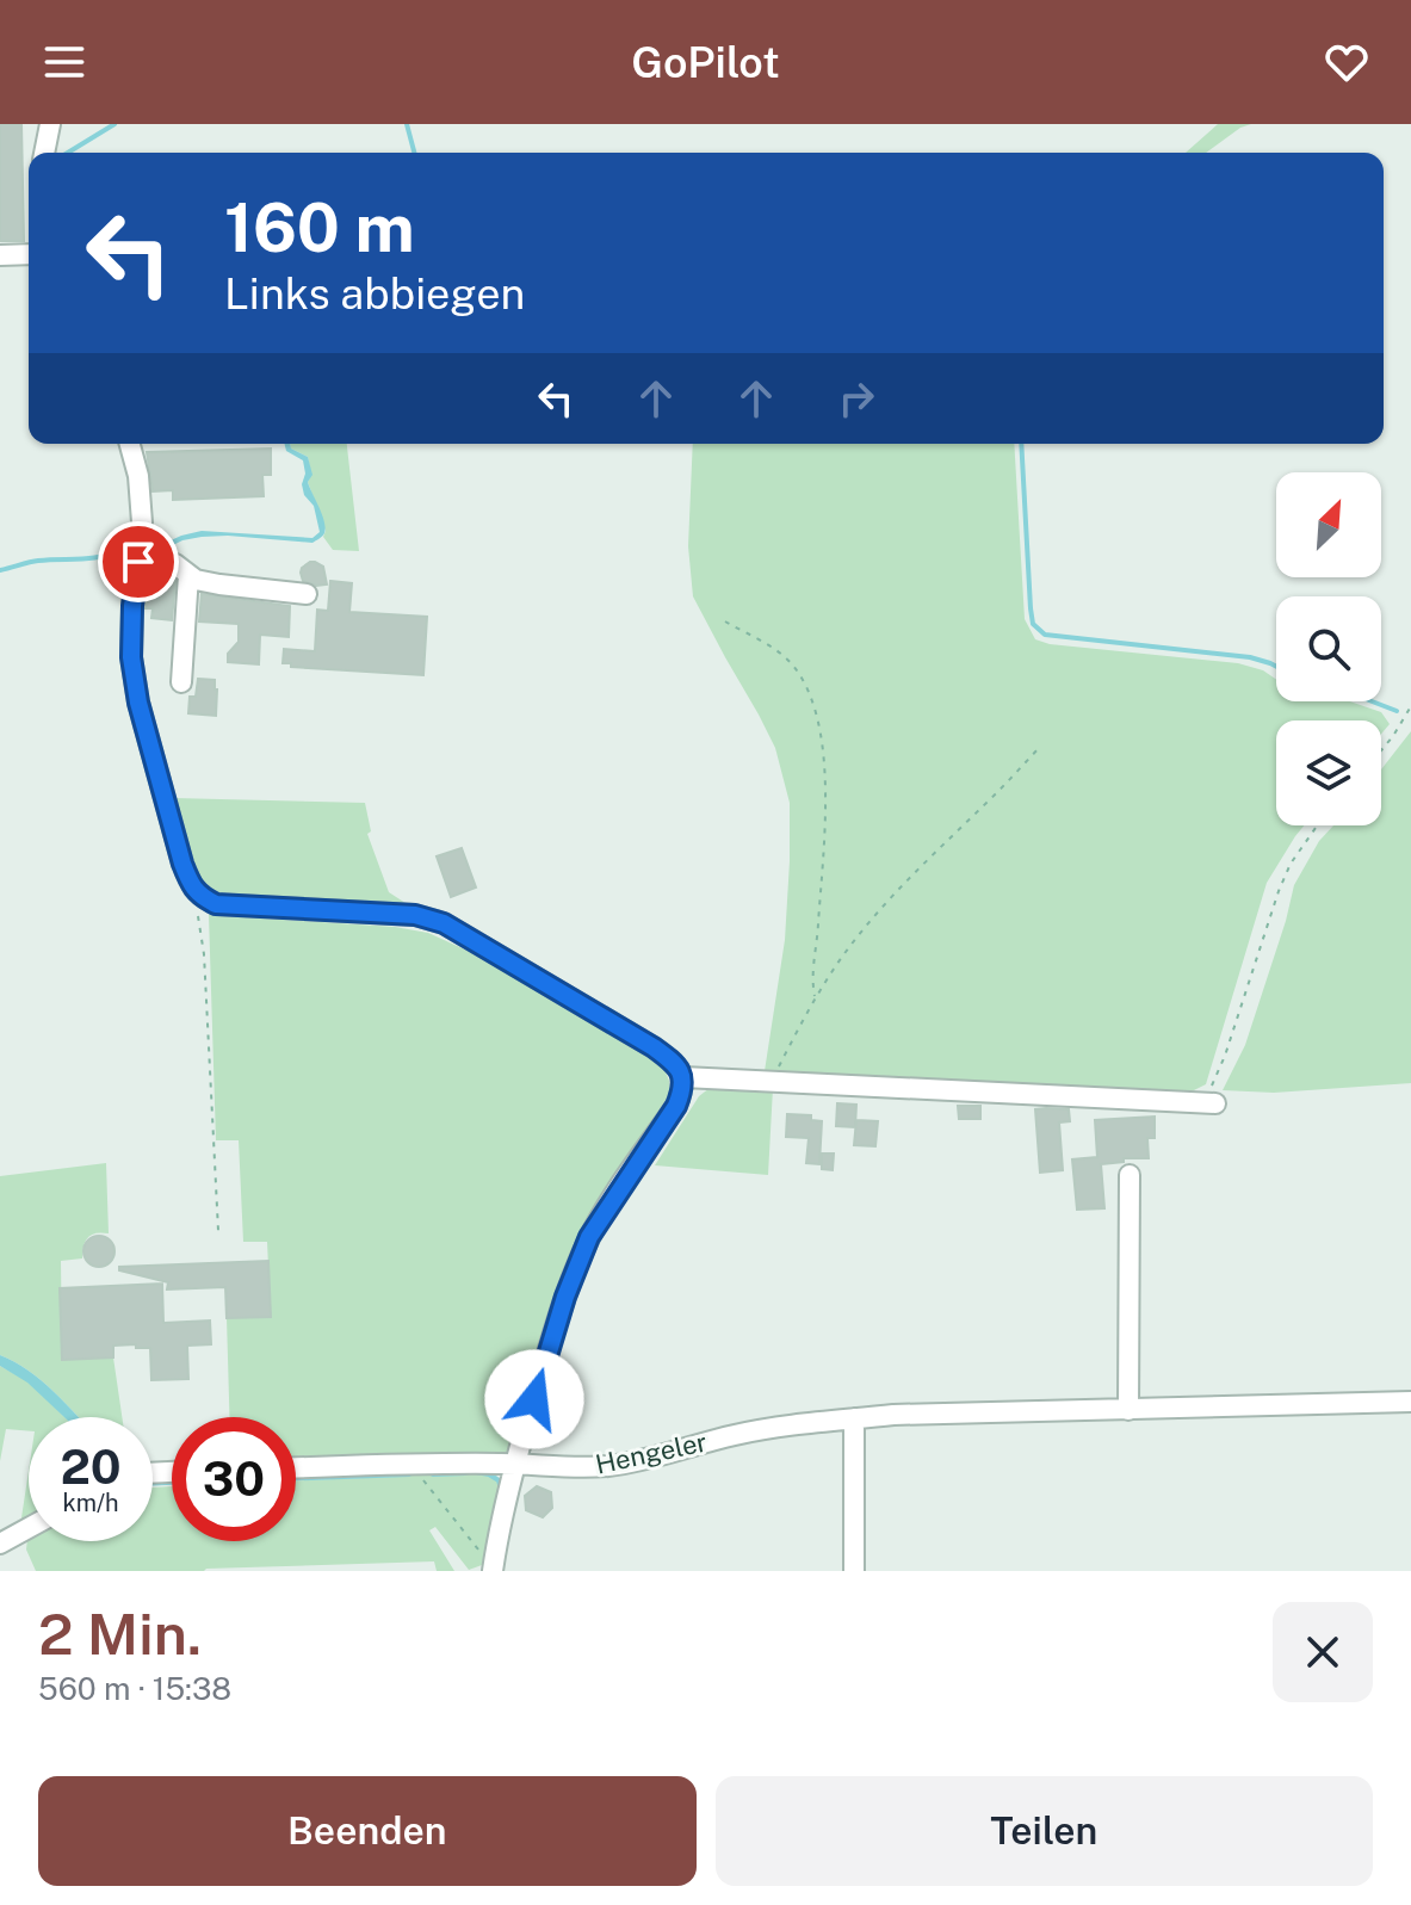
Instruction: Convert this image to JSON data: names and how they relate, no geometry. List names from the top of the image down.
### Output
{
  "streets": {
    "street": ["Hengeler"]
  },
  "north": "top right",
  "page": {
    "header": "GoPilot",
    "turn": ["160 m", "Links abbiegen"],
    "speed": "20 km/h",
    "limit": "30",
    "heading": ["2 Min.", "560 m · 15:38"],
    "buttons": ["Beenden", "Teilen"]
  }
}
